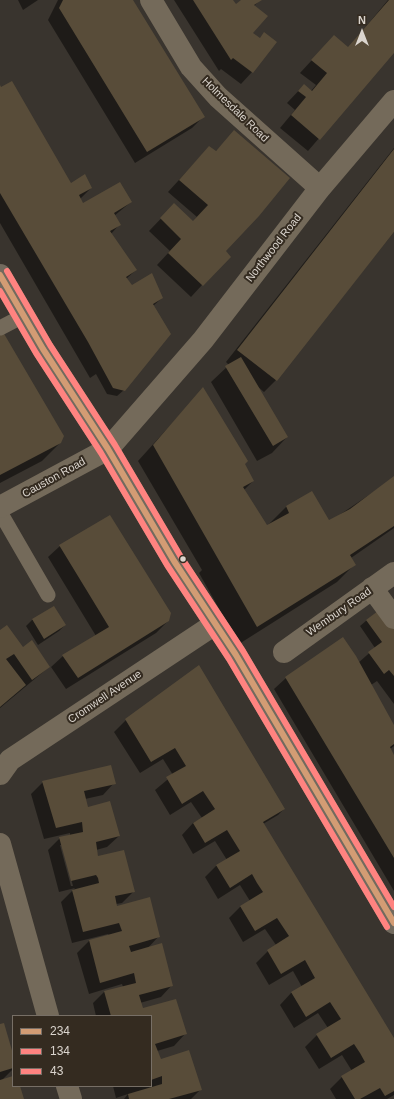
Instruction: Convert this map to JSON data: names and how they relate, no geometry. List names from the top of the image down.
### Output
{
  "streets": {
    "street": [
      "Holmesdale Road",
      "Northwood Road",
      "Causton Road",
      "Wembury Road",
      "Cromwell Avenue"
    ]
  },
  "crossings": [
    ["Holmesdale Road", "Northwood Road"],
    ["Northwood Road", "Causton Road"]
  ],
  "lines": ["transit line 43", "transit line 234", "transit line 134"],
  "legend": ["234", "134", "43"],
  "north": "top"
}
